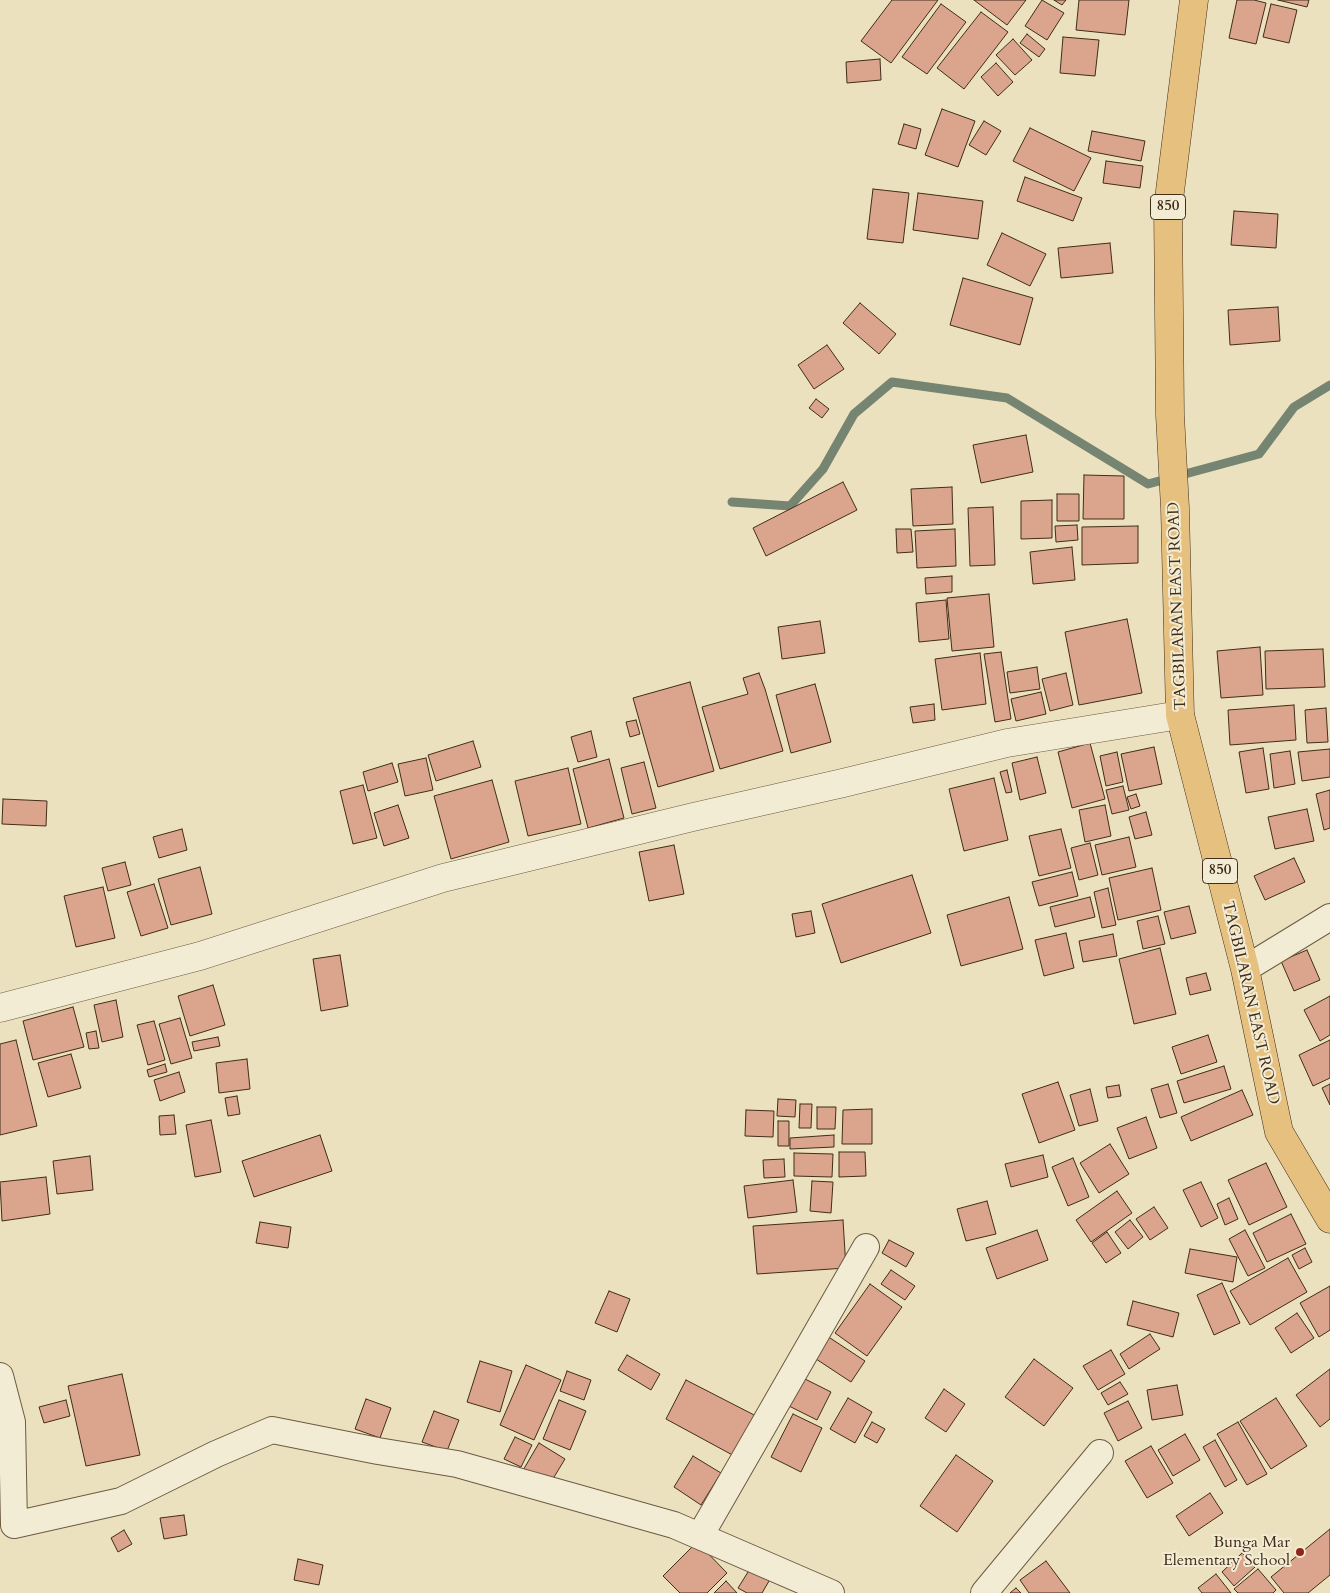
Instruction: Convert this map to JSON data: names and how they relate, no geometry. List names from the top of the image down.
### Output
{
  "streets": {
    "main road": ["850", "TAGBILARAN EAST ROAD"]
  },
  "places": ["Bunga Mar Elementary School"]
}
